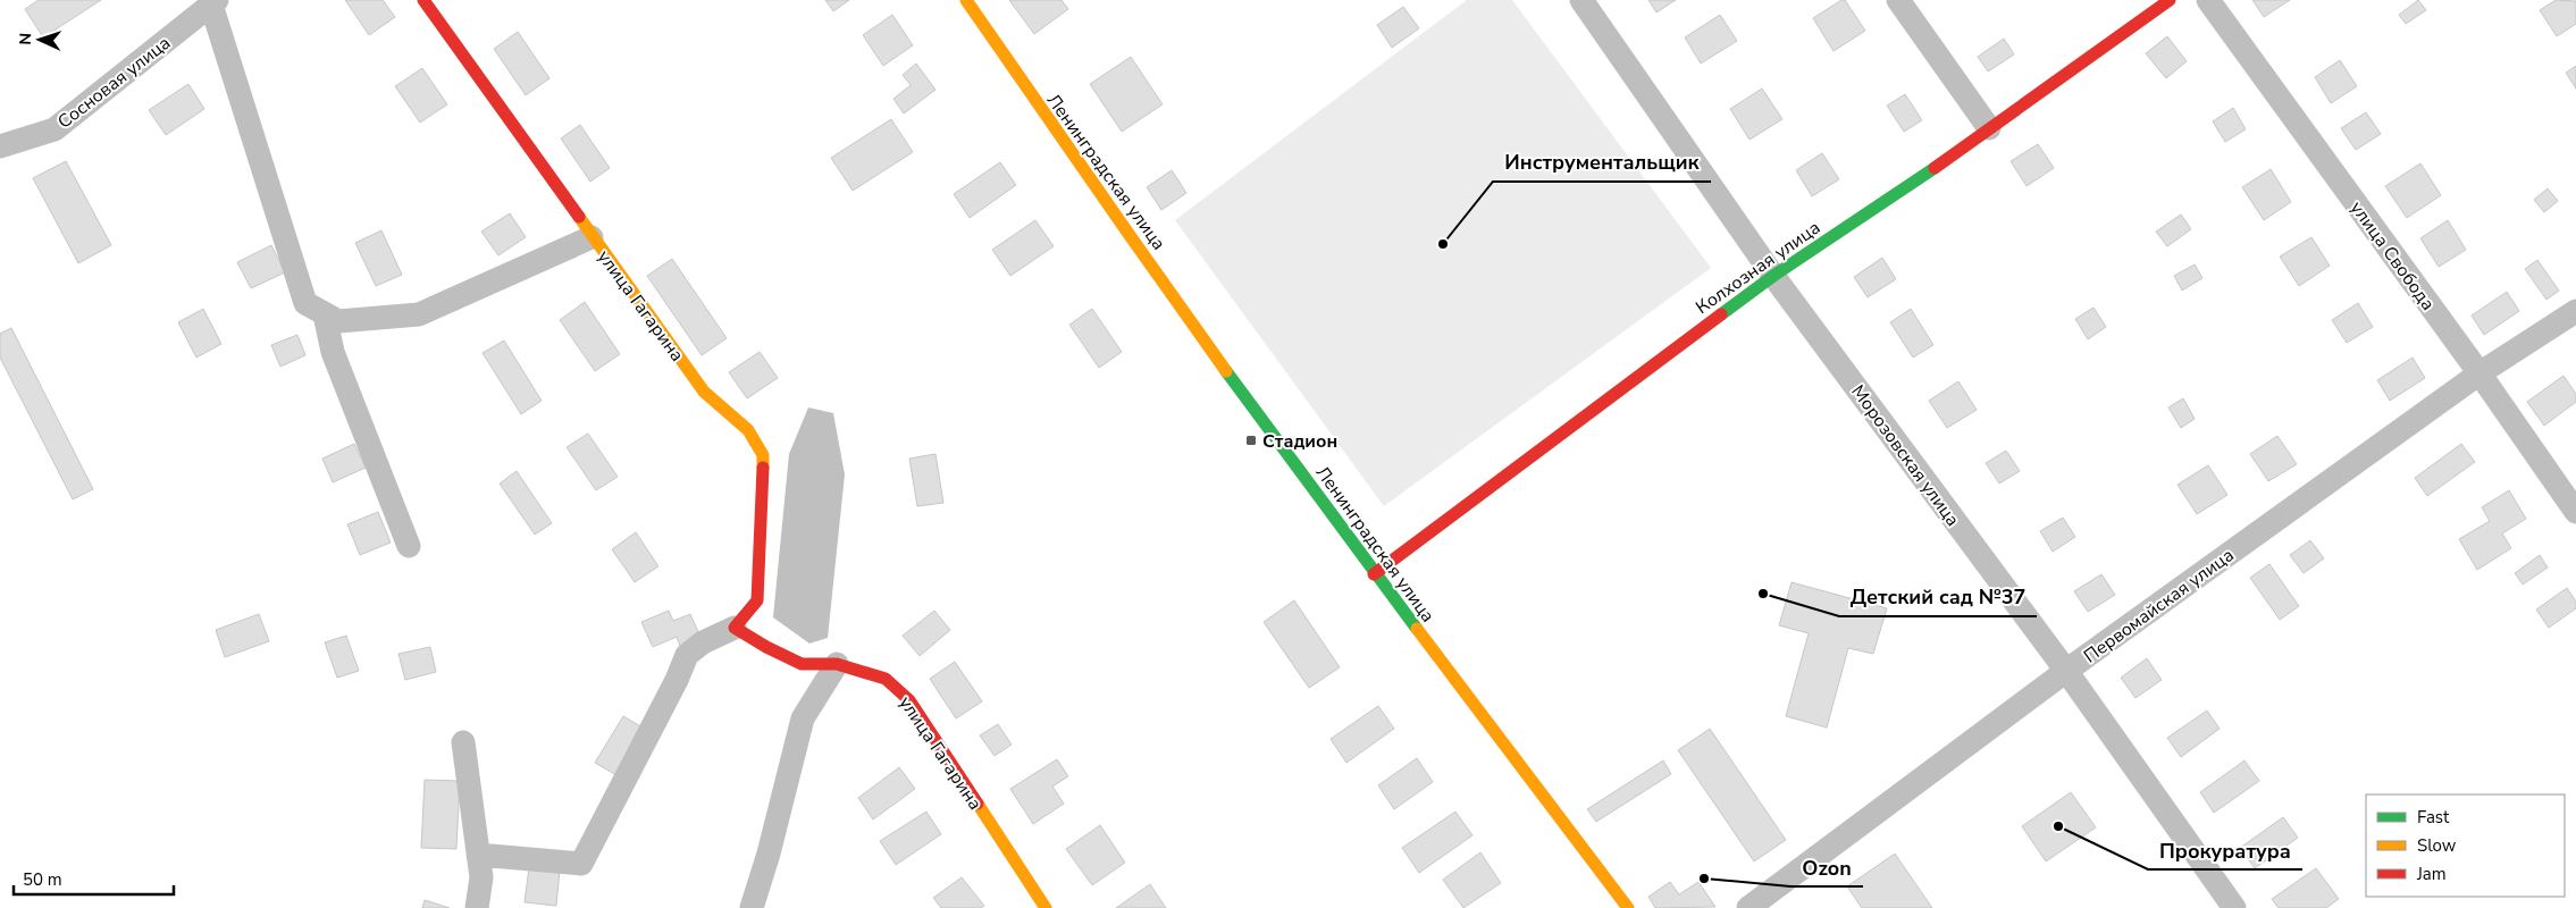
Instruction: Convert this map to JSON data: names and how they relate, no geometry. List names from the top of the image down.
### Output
{
  "streets": {
    "main road": ["Ленинградская улица", "Колхозная улица", "улица Гагарина"],
    "street": [
      "Сосновая улица",
      "улица Свобода",
      "Морозовская улица",
      "Первомайская улица"
    ]
  },
  "crossings": [
    ["Ленинградская улица", "Колхозная улица"],
    ["улица Свобода", "Первомайская улица"],
    ["Колхозная улица", "Морозовская улица"],
    ["Морозовская улица", "Первомайская улица"]
  ],
  "places": {
    "other": [
      "Инструментальщик",
      "Детский сад №37",
      "Прокуратура",
      "Ozon"
    ],
    "transit": ["Стадион"]
  },
  "legend": ["Fast", "Slow", "Jam"],
  "scale_bar": "50 m",
  "north": "left"
}
